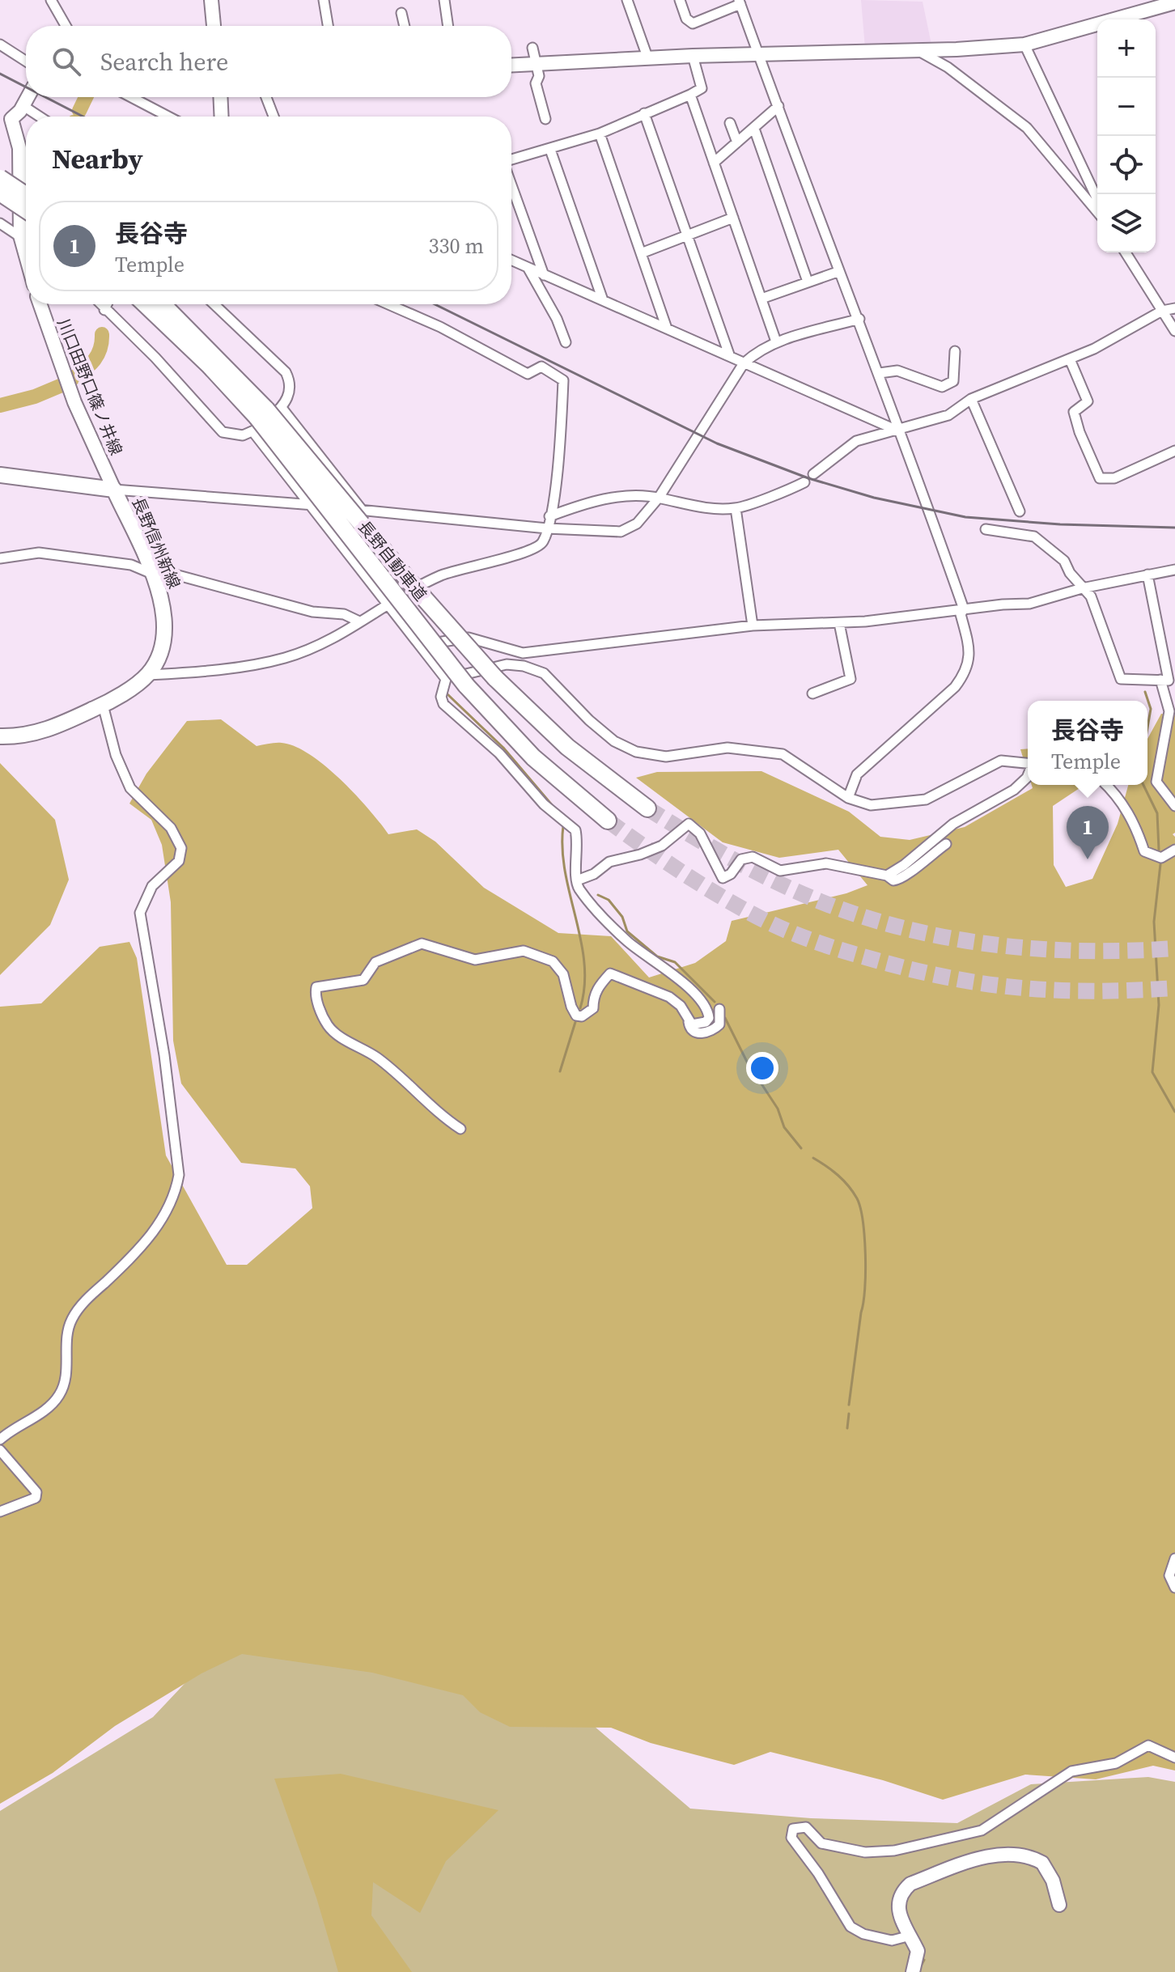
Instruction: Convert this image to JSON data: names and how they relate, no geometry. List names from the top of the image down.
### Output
{
  "streets": {
    "highway": ["長野自動車道"],
    "main road": ["長野信州新線"],
    "street": ["川口田野口篠ノ井線"]
  },
  "crossings": [
    ["川口田野口篠ノ井線", "長野信州新線"]
  ],
  "page": {
    "map_buttons": ["+", "−"],
    "search": "Search here",
    "heading": "Nearby",
    "list": [
      {
        "mark": "1",
        "name": "長谷寺",
        "note": "Temple",
        "value": "330 m"
      }
    ],
    "popup": ["長谷寺", "Temple"],
    "pins": "1"
  }
}
